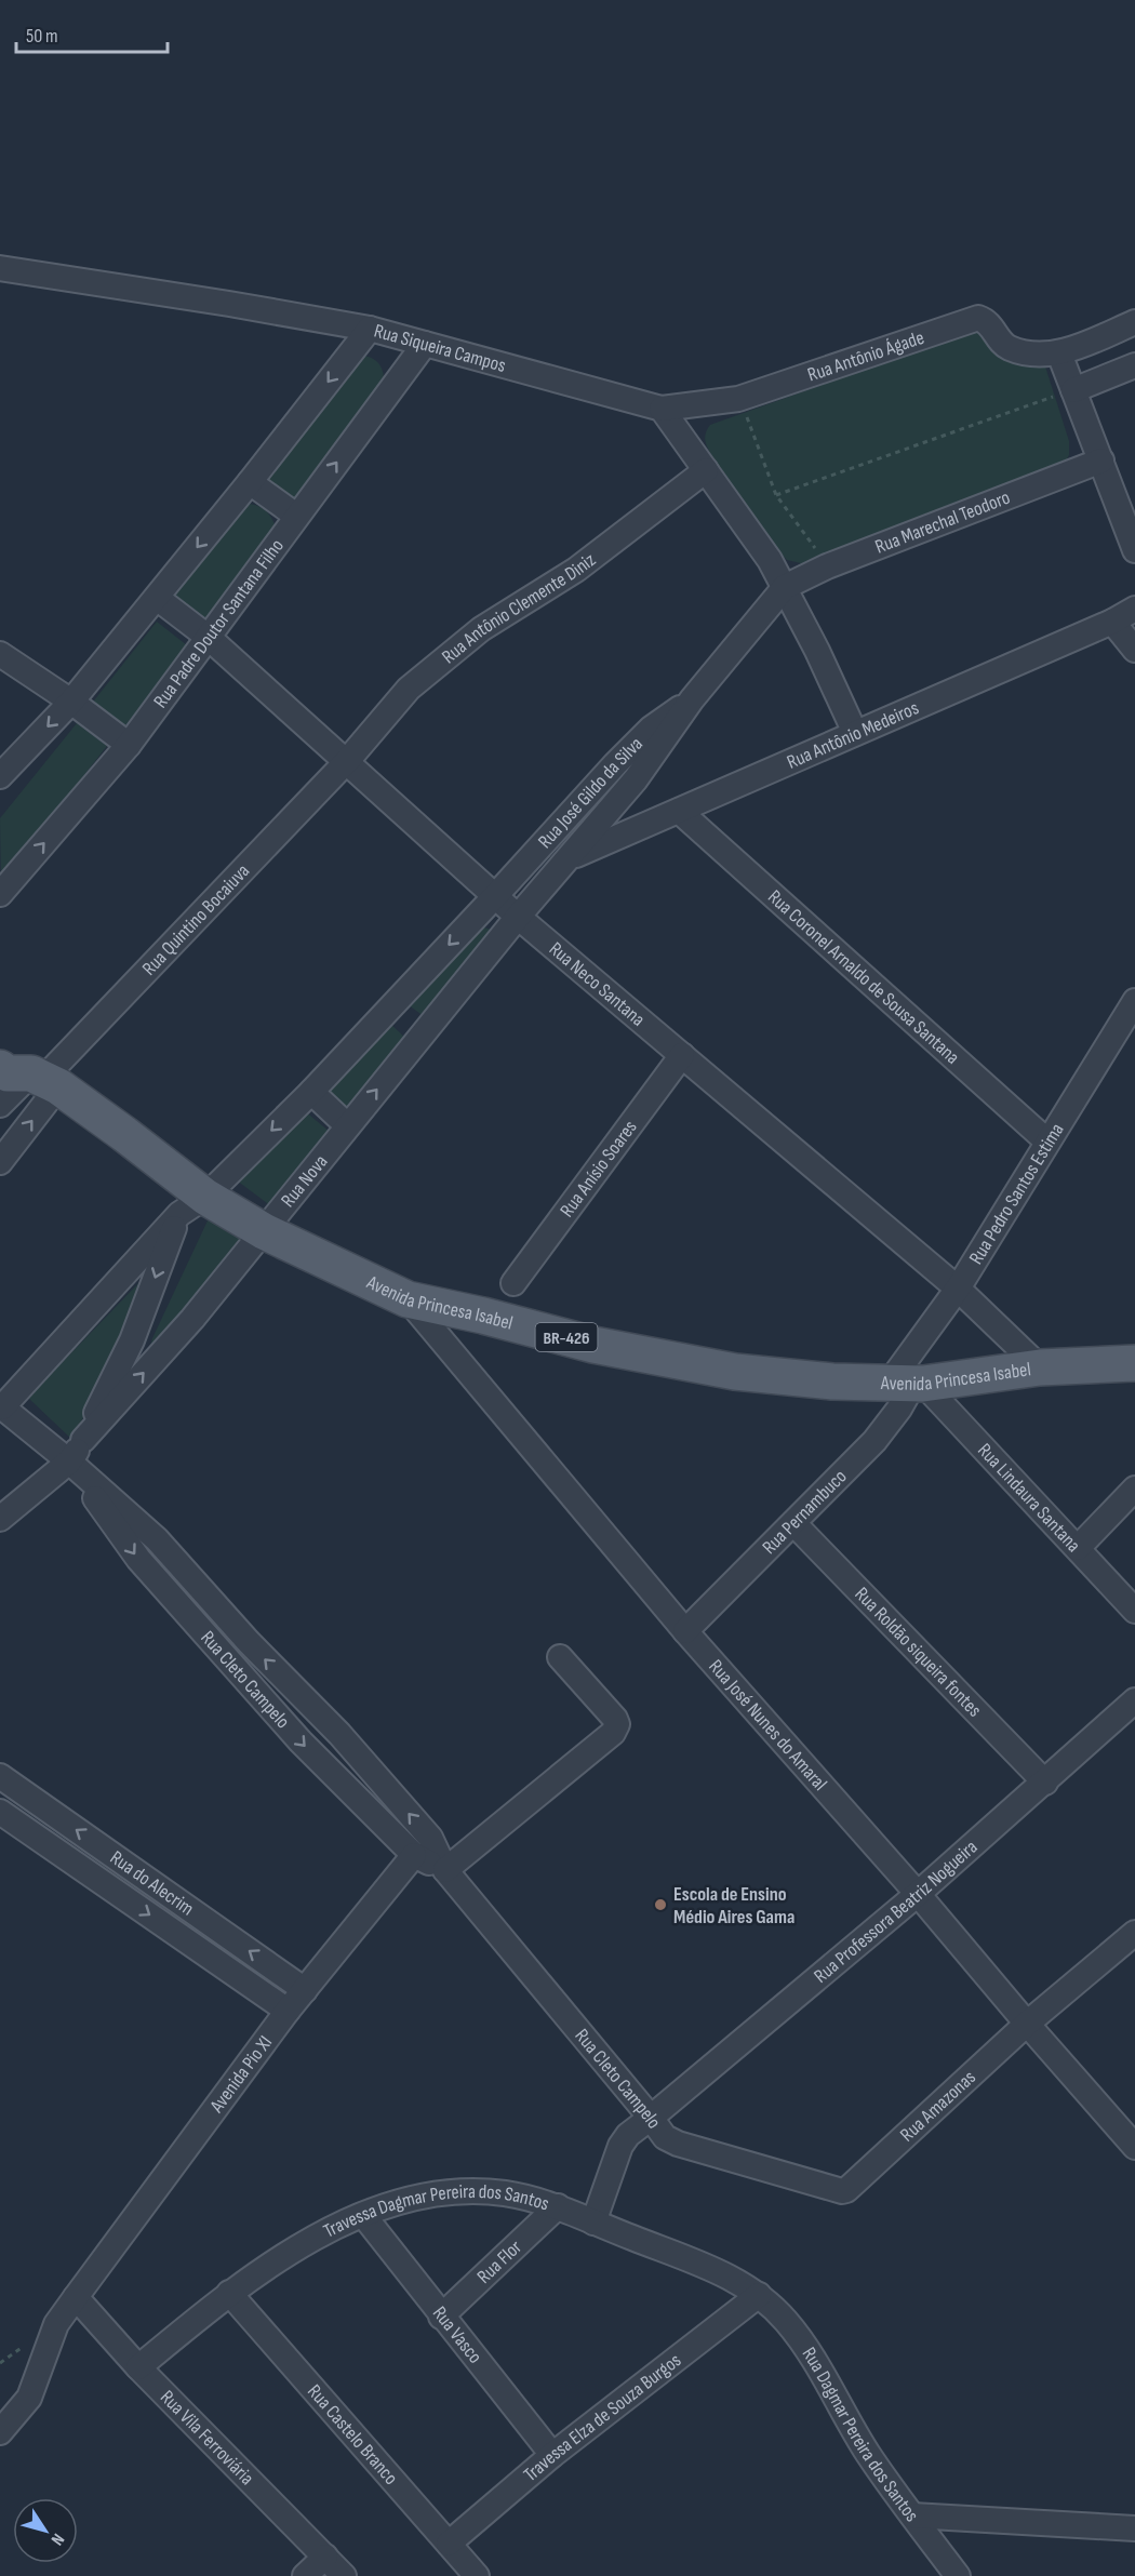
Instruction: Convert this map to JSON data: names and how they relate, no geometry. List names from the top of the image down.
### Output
{
  "streets": {
    "main road": ["Avenida Princesa Isabel", "BR-426"],
    "street": [
      "Rua Siqueira Campos",
      "Rua Antônio Ágade",
      "Rua Marechal Teodoro",
      "Rua Antônio Clemente Diniz",
      "Rua Padre Doutor Santana Filho",
      "Rua Antônio Medeiros",
      "Rua José Gildo da Silva",
      "Rua Quintino Bocaiuva",
      "Rua Coronel Arnaldo de Sousa Santana",
      "Rua Neco Santana",
      "Rua Anísio Soares",
      "Rua Nova",
      "Rua Pedro Santos Estima",
      "Rua Lindaura Santana",
      "Rua Pernambuco",
      "Rua Roldão siqueira fontes",
      "Rua Cleto Campelo",
      "Rua José Nunes do Amaral",
      "Rua do Alecrim",
      "Rua Professora Beatriz Nogueira",
      "Avenida Pio XI",
      "Rua Amazonas",
      "Travessa Dagmar Pereira dos Santos",
      "Rua Flor",
      "Rua Vasco",
      "Travessa Elza de Souza Burgos",
      "Rua Dagmar Pereira dos Santos",
      "Rua Castelo Branco",
      "Rua Vila Ferroviária"
    ]
  },
  "crossings": [
    ["Rua Siqueira Campos", "Rua Antônio Ágade"],
    ["Rua Siqueira Campos", "Rua Padre Doutor Santana Filho"],
    ["Rua Marechal Teodoro", "Rua José Gildo da Silva"],
    ["Rua Antônio Clemente Diniz", "Rua Quintino Bocaiuva"],
    ["Rua Antônio Clemente Diniz", "Rua Neco Santana"],
    ["Rua Padre Doutor Santana Filho", "Rua Neco Santana"],
    ["Rua Antônio Medeiros", "Rua José Gildo da Silva"],
    ["Rua Antônio Medeiros", "Rua Coronel Arnaldo de Sousa Santana"],
    ["Rua José Gildo da Silva", "Rua Neco Santana"],
    ["Rua José Gildo da Silva", "Rua Nova"],
    ["Rua Quintino Bocaiuva", "Rua Neco Santana"],
    ["Rua Quintino Bocaiuva", "Avenida Princesa Isabel"],
    ["Rua Coronel Arnaldo de Sousa Santana", "Rua Pedro Santos Estima"],
    ["Rua Neco Santana", "Rua Anísio Soares"],
    ["Rua Neco Santana", "Rua Nova"],
    ["Rua Neco Santana", "Rua Pedro Santos Estima"],
    ["Rua Neco Santana", "Avenida Princesa Isabel"],
    ["Rua Nova", "Avenida Princesa Isabel"],
    ["Rua Nova", "Rua Cleto Campelo"],
    ["Rua Pedro Santos Estima", "Avenida Princesa Isabel"],
    ["Rua Pedro Santos Estima", "Rua Lindaura Santana"],
    ["Rua Pedro Santos Estima", "Rua Pernambuco"],
    ["Avenida Princesa Isabel", "Rua Lindaura Santana"],
    ["Avenida Princesa Isabel", "Rua Pernambuco"],
    ["Avenida Princesa Isabel", "Rua José Nunes do Amaral"],
    ["Rua Lindaura Santana", "Rua Pernambuco"],
    ["Rua Pernambuco", "Rua Roldão siqueira fontes"],
    ["Rua Pernambuco", "Rua José Nunes do Amaral"],
    ["Rua Roldão siqueira fontes", "Rua Professora Beatriz Nogueira"],
    ["Rua Cleto Campelo", "Rua Professora Beatriz Nogueira"],
    ["Rua Cleto Campelo", "Avenida Pio XI"],
    ["Rua Cleto Campelo", "Rua Amazonas"],
    ["Rua José Nunes do Amaral", "Rua Professora Beatriz Nogueira"],
    ["Rua José Nunes do Amaral", "Rua Amazonas"],
    ["Rua do Alecrim", "Avenida Pio XI"],
    ["Rua Professora Beatriz Nogueira", "Travessa Dagmar Pereira dos Santos"],
    ["Avenida Pio XI", "Rua Vila Ferroviária"],
    ["Travessa Dagmar Pereira dos Santos", "Rua Flor"],
    ["Travessa Dagmar Pereira dos Santos", "Rua Vasco"],
    ["Travessa Dagmar Pereira dos Santos", "Travessa Elza de Souza Burgos"],
    ["Travessa Dagmar Pereira dos Santos", "Rua Dagmar Pereira dos Santos"],
    ["Travessa Dagmar Pereira dos Santos", "Rua Castelo Branco"],
    ["Travessa Dagmar Pereira dos Santos", "Rua Vila Ferroviária"],
    ["Rua Flor", "Rua Vasco"],
    ["Rua Vasco", "Travessa Elza de Souza Burgos"],
    ["Travessa Elza de Souza Burgos", "Rua Dagmar Pereira dos Santos"],
    ["Travessa Elza de Souza Burgos", "Rua Castelo Branco"]
  ],
  "places": ["Escola de Ensino Médio Aires Gama"],
  "scale_bar": "50 m",
  "north": "bottom right"
}
